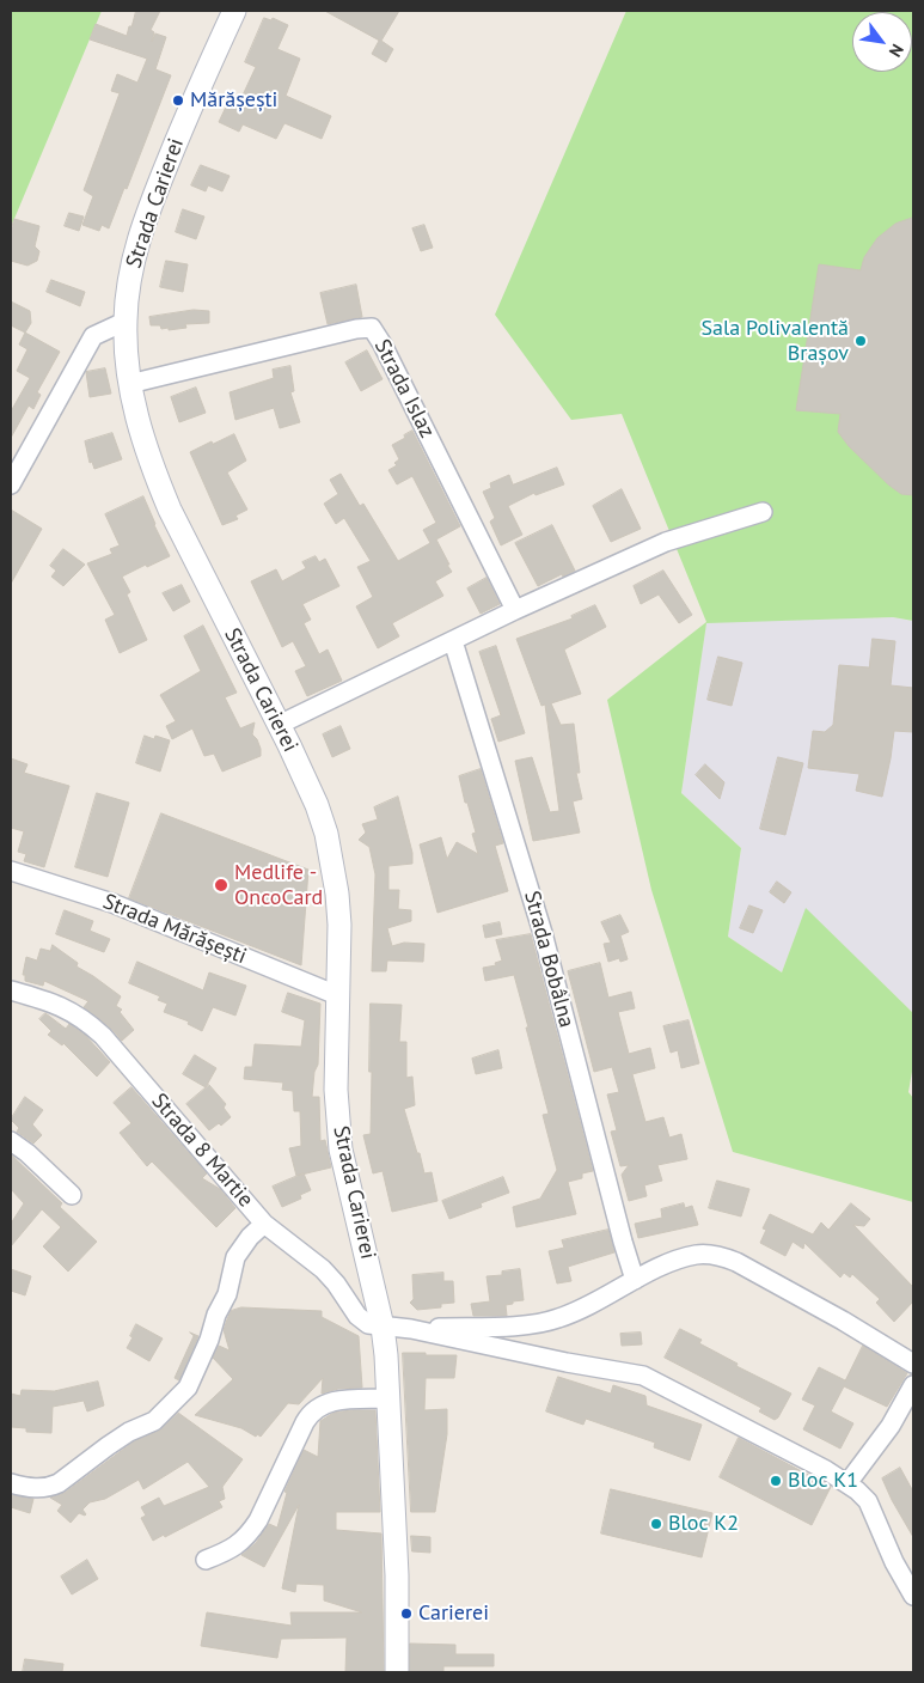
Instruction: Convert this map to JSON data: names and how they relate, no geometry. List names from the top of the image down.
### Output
{
  "streets": {
    "street": [
      "Strada Carierei",
      "Strada Islaz",
      "Strada Mărășești",
      "Strada Bobâlna",
      "Strada 8 Martie"
    ]
  },
  "crossings": [
    ["Strada Carierei", "Strada Islaz"],
    ["Strada Carierei", "Strada Mărășești"],
    ["Strada Carierei", "Strada 8 Martie"]
  ],
  "places": [
    "Mărășești",
    "Sala Polivalentă Brașov",
    "Medlife - OncoCard",
    "Bloc K1",
    "Bloc K2",
    "Carierei"
  ],
  "north": "bottom right"
}
